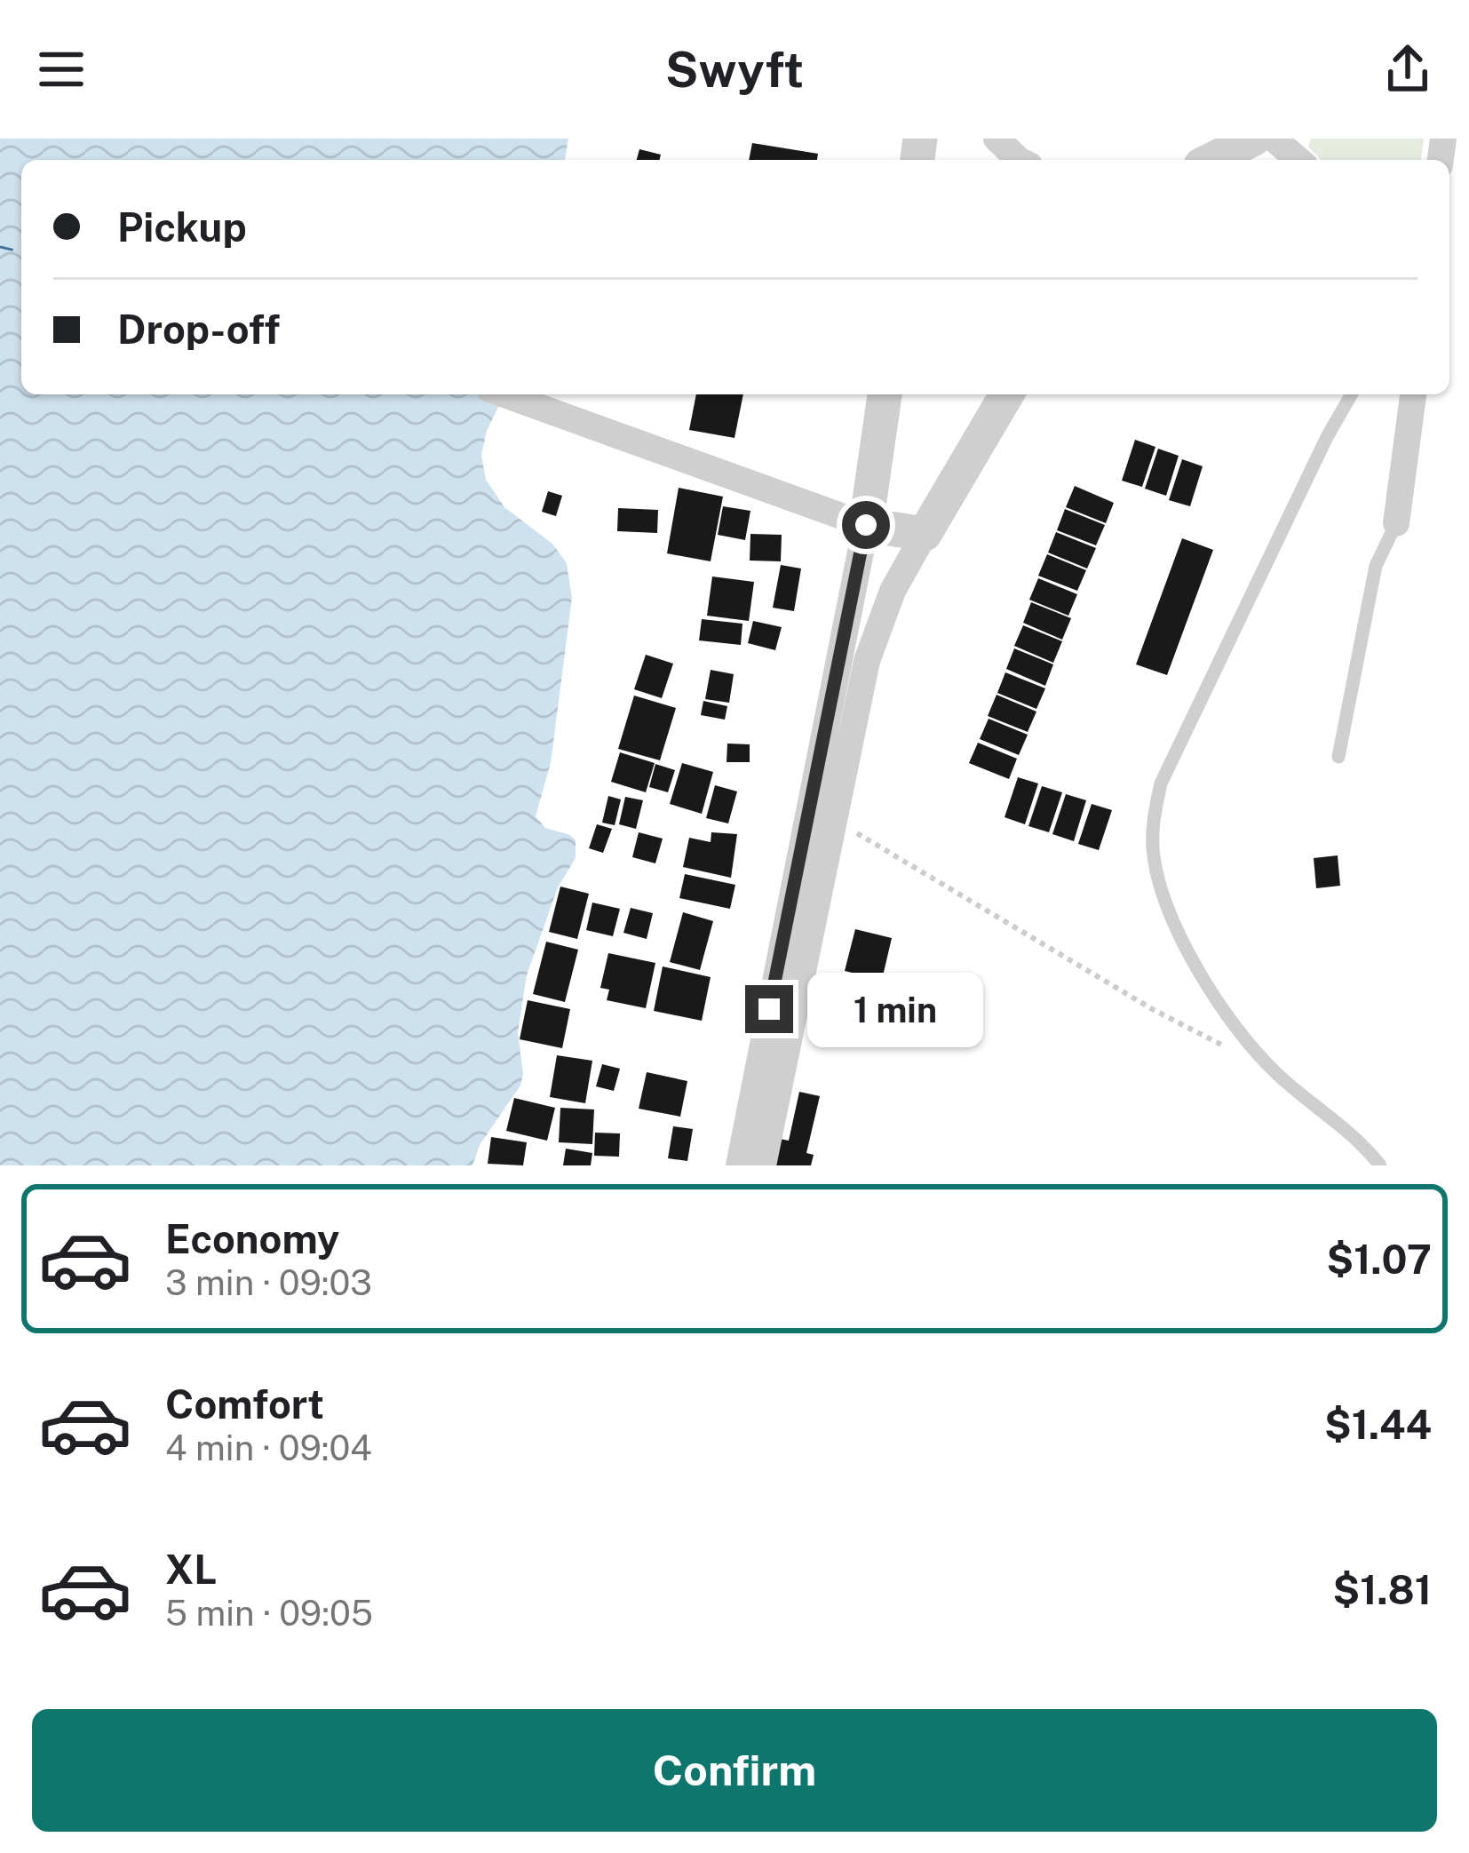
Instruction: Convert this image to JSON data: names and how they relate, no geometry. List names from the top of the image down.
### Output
{
  "page": {
    "header": "Swyft",
    "banner": ["Pickup", "Drop-off"],
    "bubble": "1 min",
    "list": [
      {
        "name": "Economy",
        "note": "3 min · 09:03",
        "value": "$1.07"
      },
      {
        "name": "Comfort",
        "note": "4 min · 09:04",
        "value": "$1.44"
      },
      {
        "name": "XL",
        "note": "5 min · 09:05",
        "value": "$1.81"
      }
    ],
    "buttons": "Confirm"
  }
}
